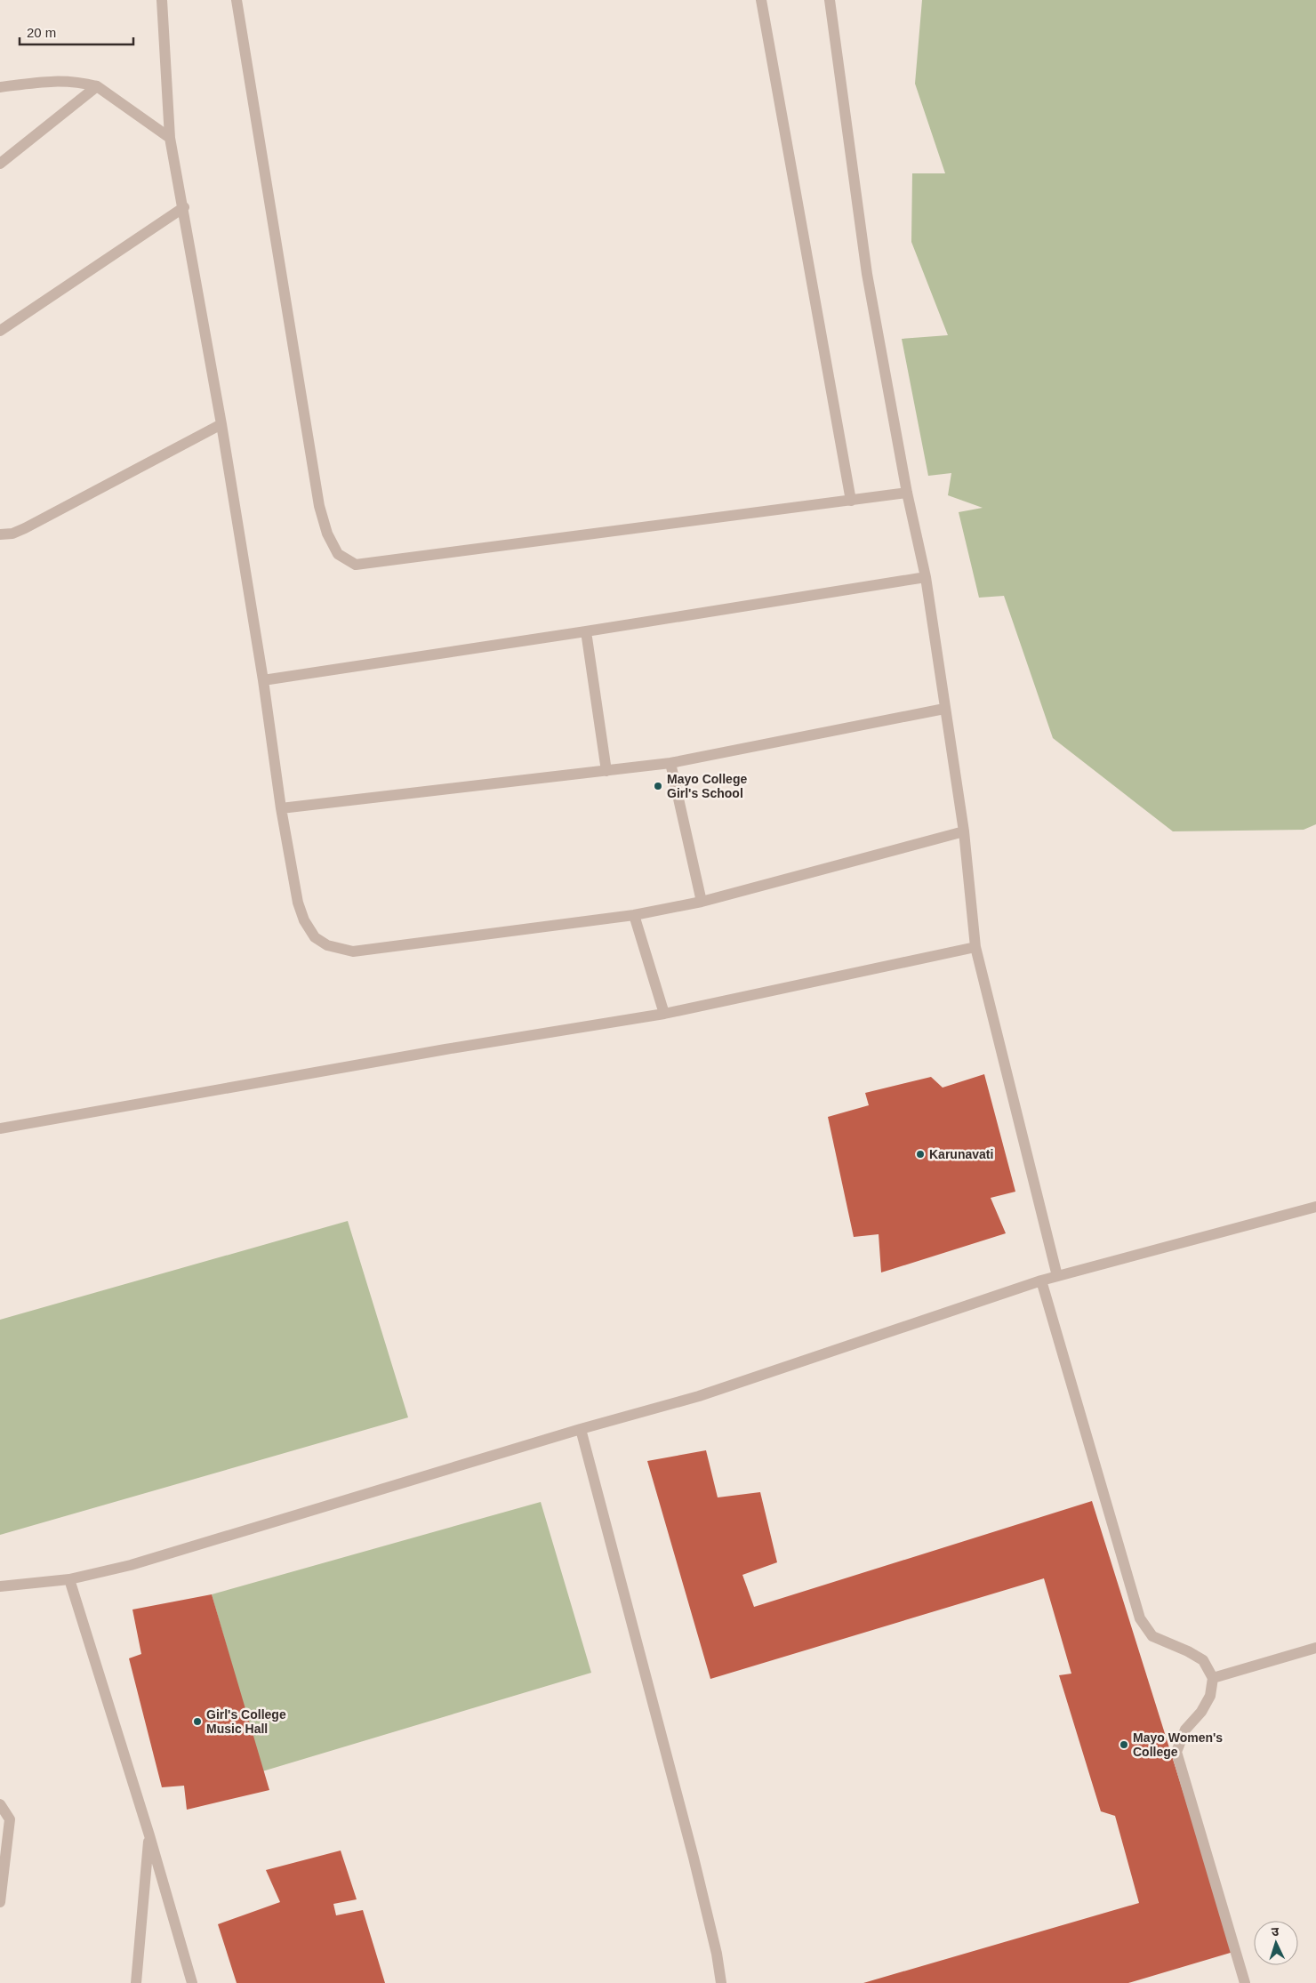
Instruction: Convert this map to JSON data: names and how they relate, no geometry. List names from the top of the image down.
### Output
{
  "places": [
    "Mayo College Girl's School",
    "Karunavati",
    "Girl's College Music Hall",
    "Mayo Women's College"
  ],
  "scale_bar": "20 m",
  "north": "top"
}
